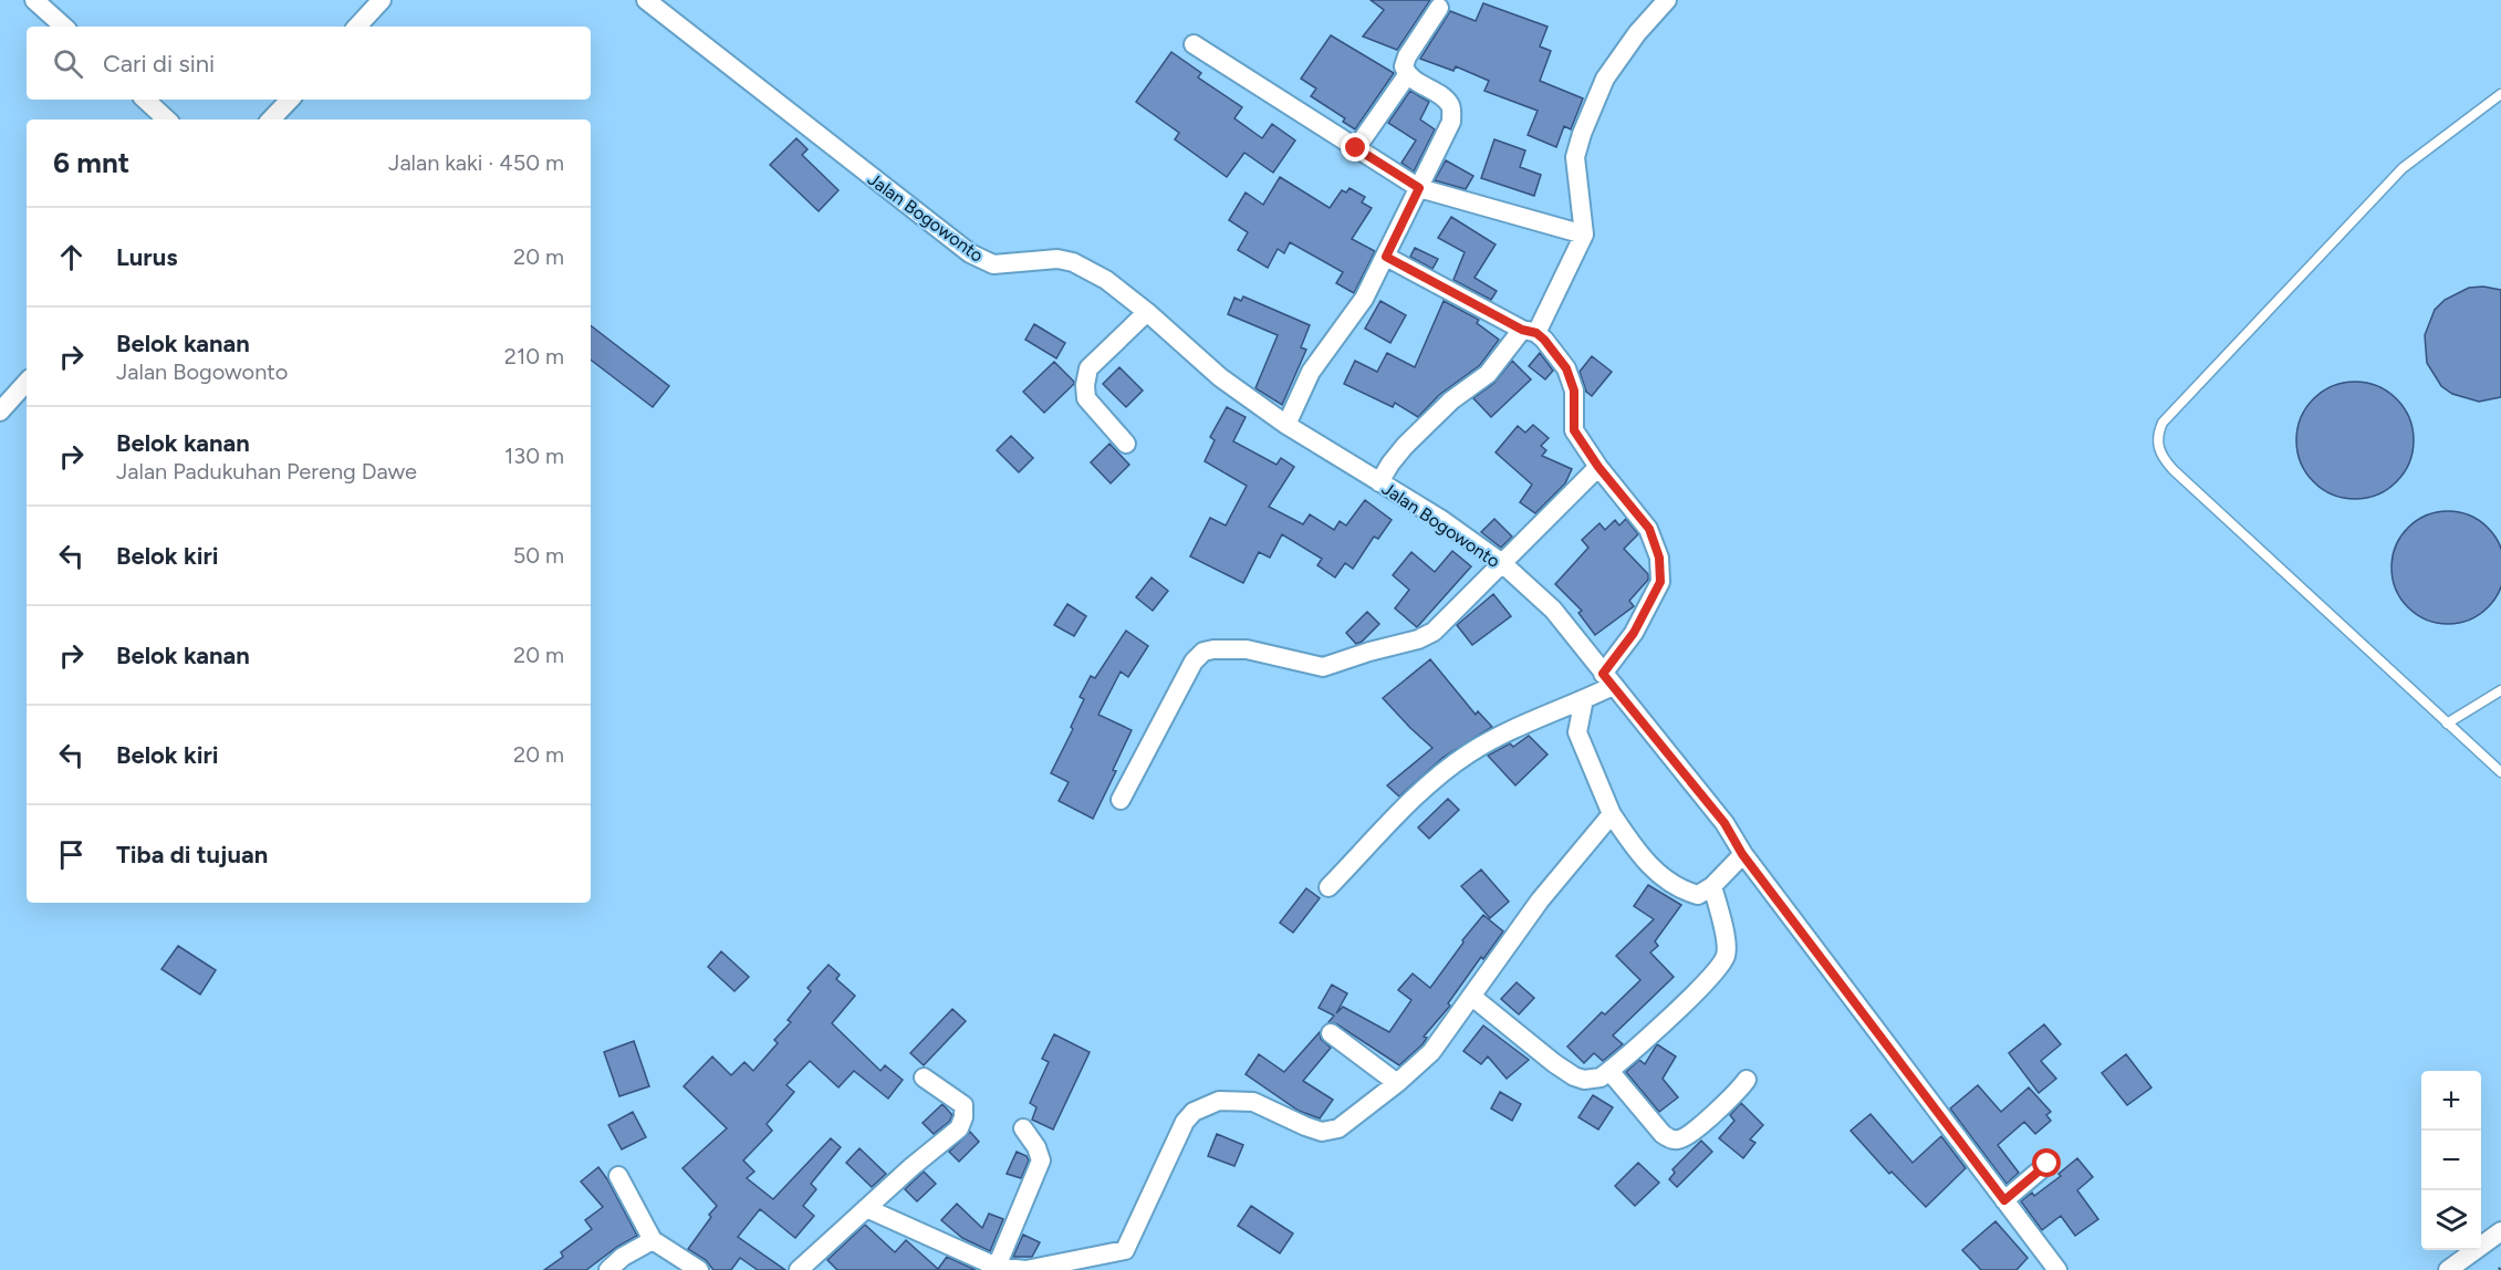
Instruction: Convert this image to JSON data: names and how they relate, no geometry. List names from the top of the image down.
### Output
{
  "streets": {
    "street": ["Jalan Bogowonto"]
  },
  "page": {
    "search": "Cari di sini",
    "heading": ["6 mnt", "Jalan kaki · 450 m"],
    "list": [
      ["Lurus", "20 m"],
      ["Belok kanan", "Jalan Bogowonto", "210 m"],
      ["Belok kanan", "Jalan Padukuhan Pereng Dawe", "130 m"],
      ["Belok kiri", "50 m"],
      ["Belok kanan", "20 m"],
      ["Belok kiri", "20 m"],
      "Tiba di tujuan"
    ],
    "map_buttons": ["+", "−"]
  }
}
